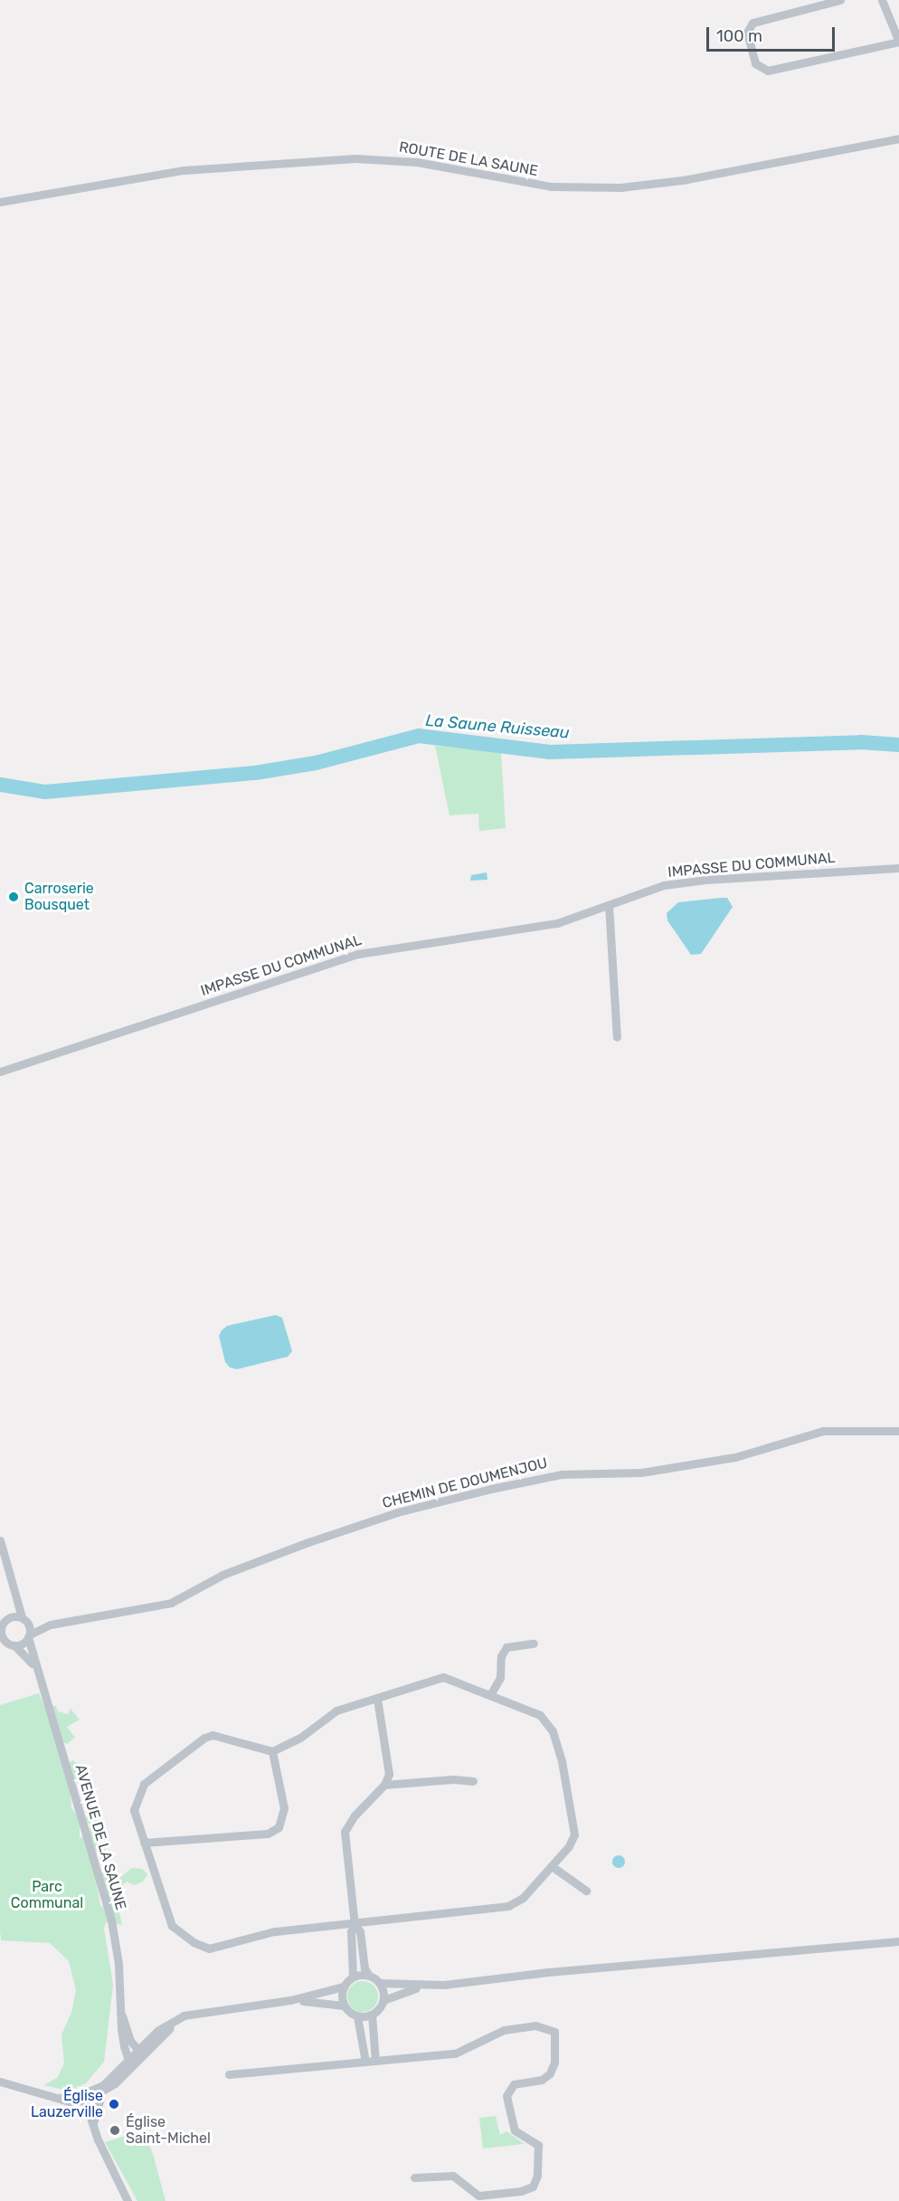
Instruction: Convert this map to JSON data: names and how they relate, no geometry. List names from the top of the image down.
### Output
{
  "streets": {
    "street": [
      "ROUTE DE LA SAUNE",
      "IMPASSE DU COMMUNAL",
      "CHEMIN DE DOUMENJOU",
      "AVENUE DE LA SAUNE"
    ]
  },
  "water": ["La Saune Ruisseau"],
  "parks": ["Parc Communal"],
  "places": ["Carroserie Bousquet", "Église Lauzerville", "Église Saint-Michel"],
  "scale_bar": "100 m"
}
